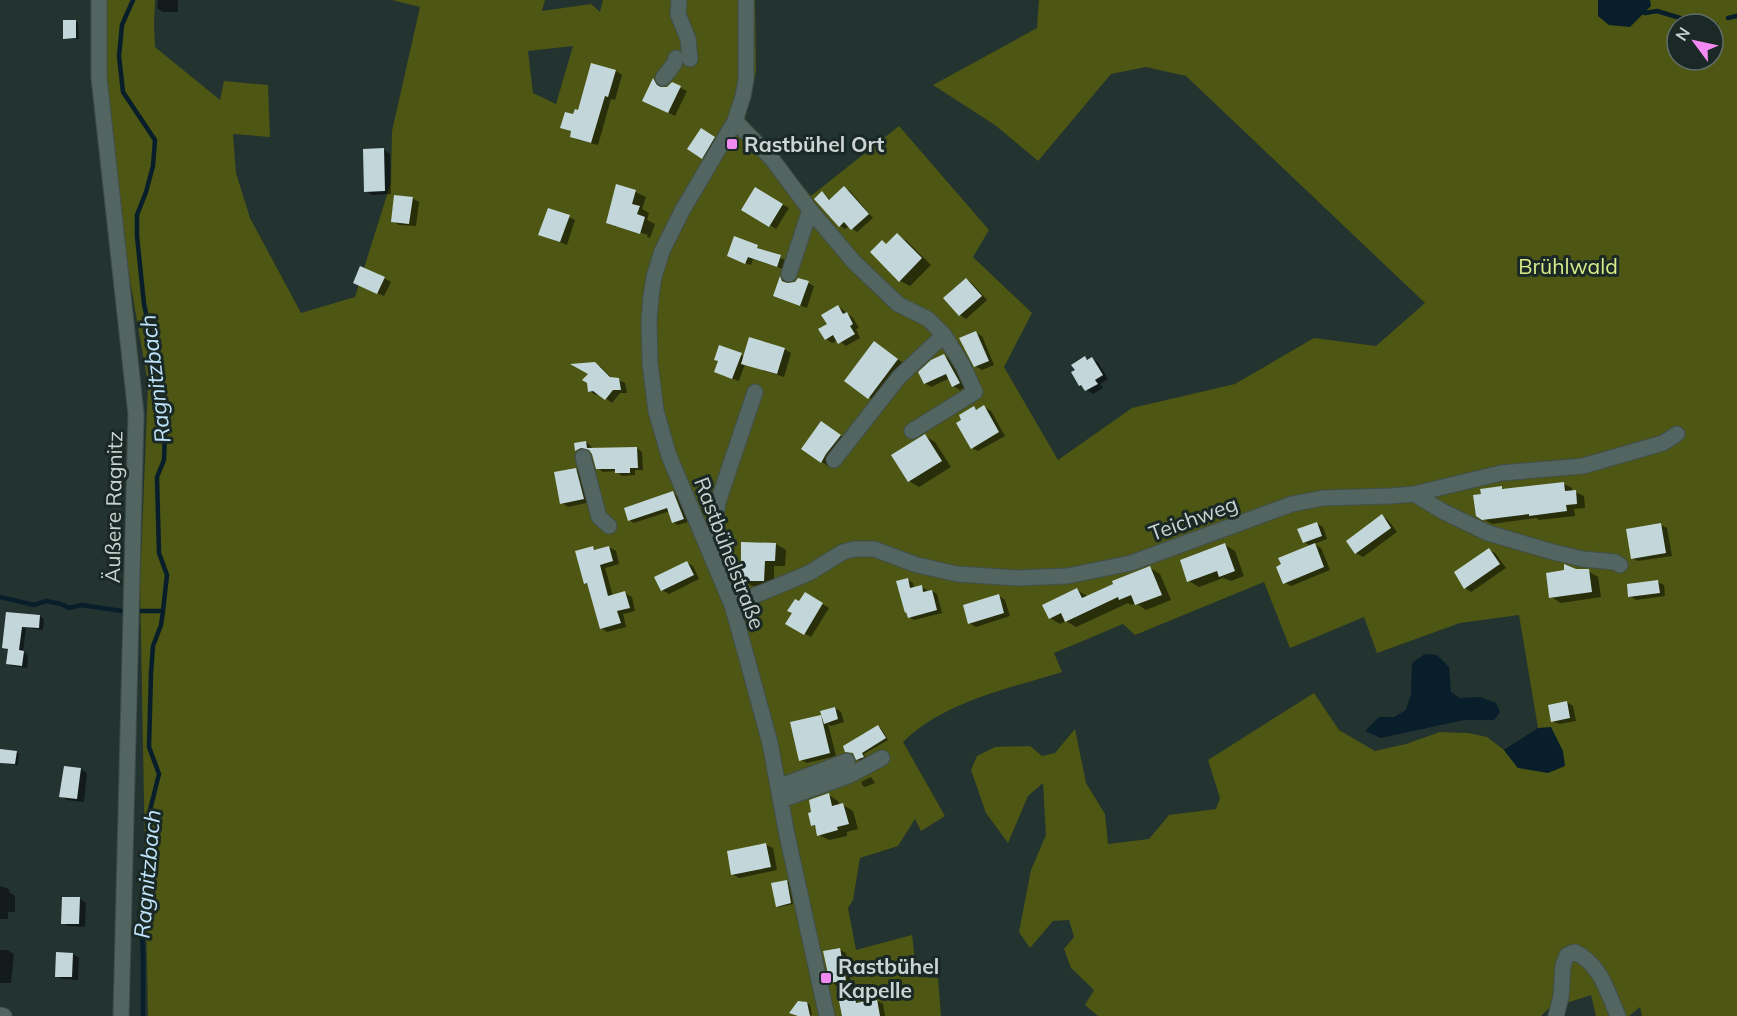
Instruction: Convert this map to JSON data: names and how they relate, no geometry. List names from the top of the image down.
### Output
{
  "streets": {
    "street": ["Äußere Ragnitz", "Teichweg", "Rastbühelstraße"]
  },
  "crossings": [
    ["Teichweg", "Rastbühelstraße"]
  ],
  "water": ["Ragnitzbach"],
  "parks": ["Brühlwald"],
  "places": {
    "transit": ["Rastbühel Ort", "Rastbühel Kapelle"]
  },
  "north": "top left"
}
